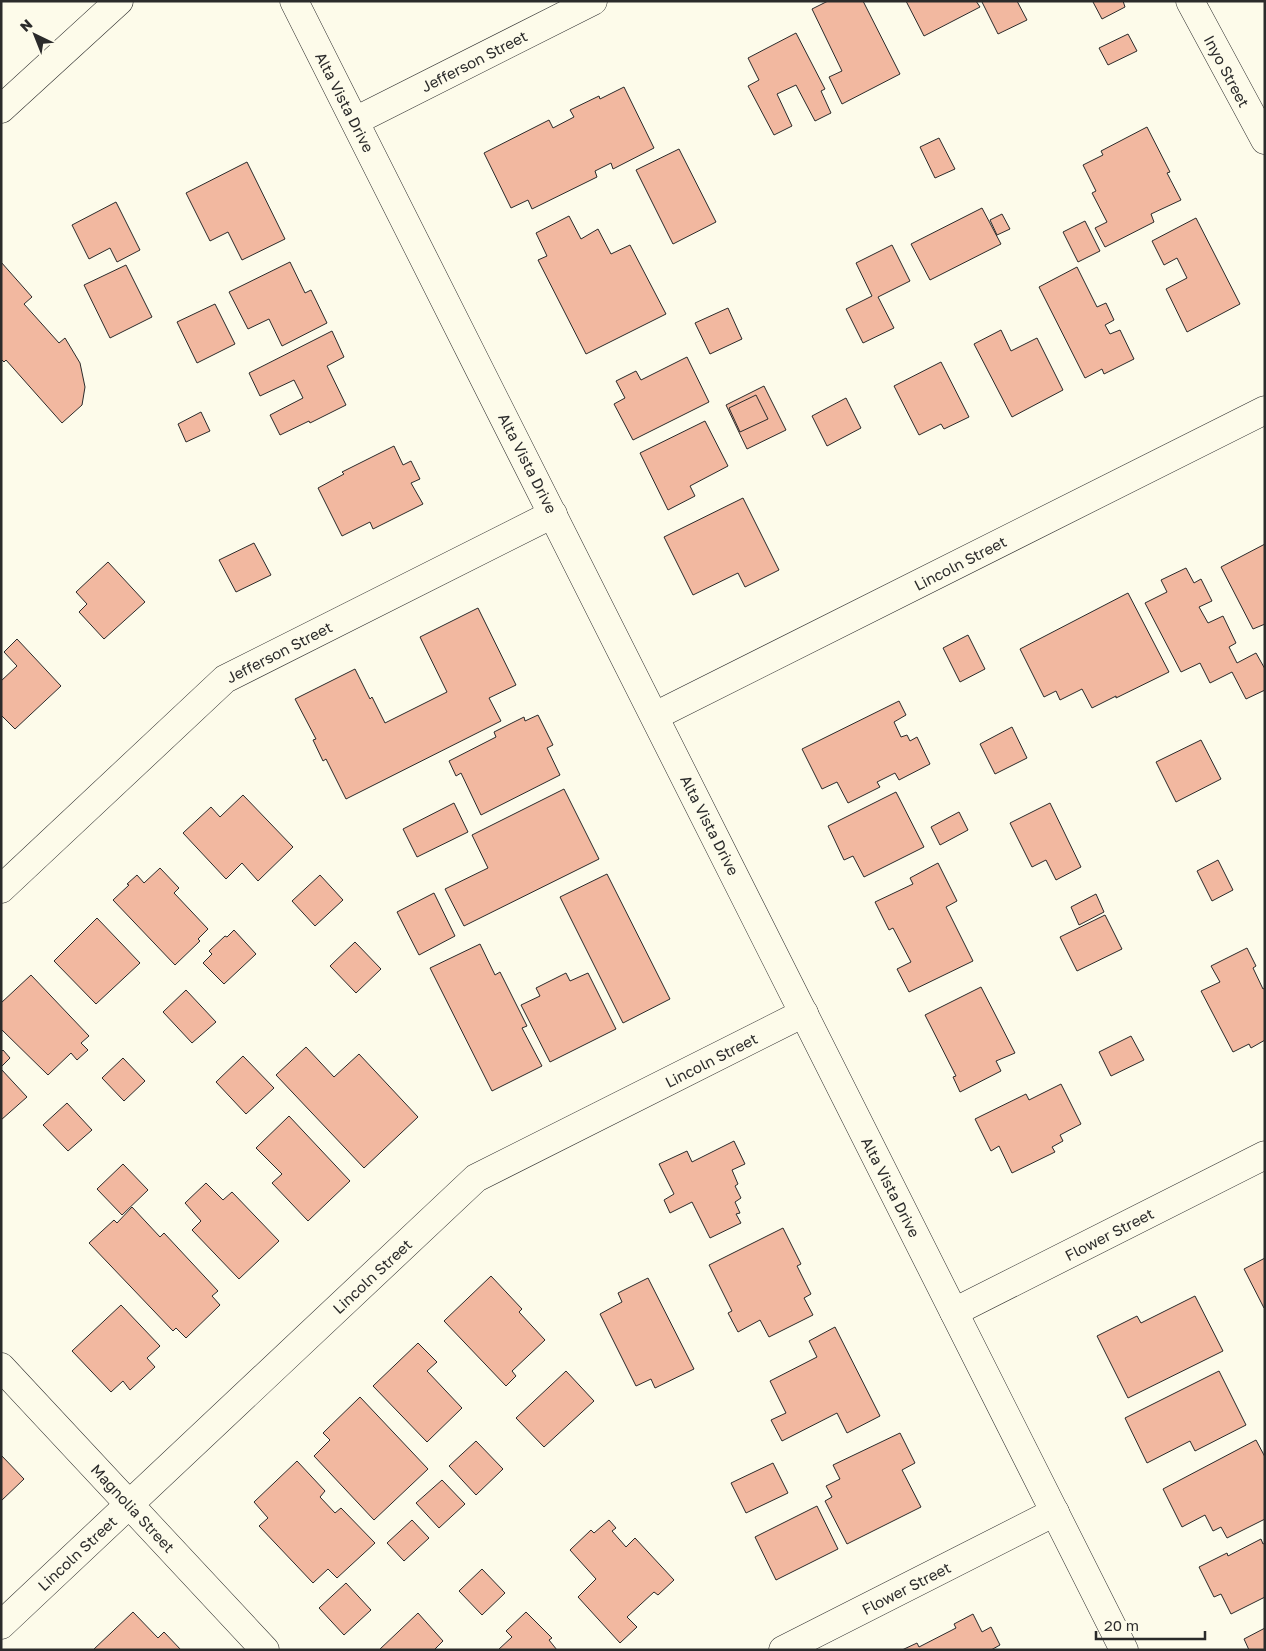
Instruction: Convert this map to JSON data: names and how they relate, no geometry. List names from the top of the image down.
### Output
{
  "streets": {
    "street": [
      "Jefferson Street",
      "Inyo Street",
      "Alta Vista Drive",
      "Lincoln Street",
      "Flower Street",
      "Magnolia Street"
    ]
  },
  "crossings": [
    ["Jefferson Street", "Alta Vista Drive"],
    ["Alta Vista Drive", "Lincoln Street"],
    ["Alta Vista Drive", "Flower Street"],
    ["Lincoln Street", "Magnolia Street"]
  ],
  "scale_bar": "20 m",
  "north": "top left"
}
